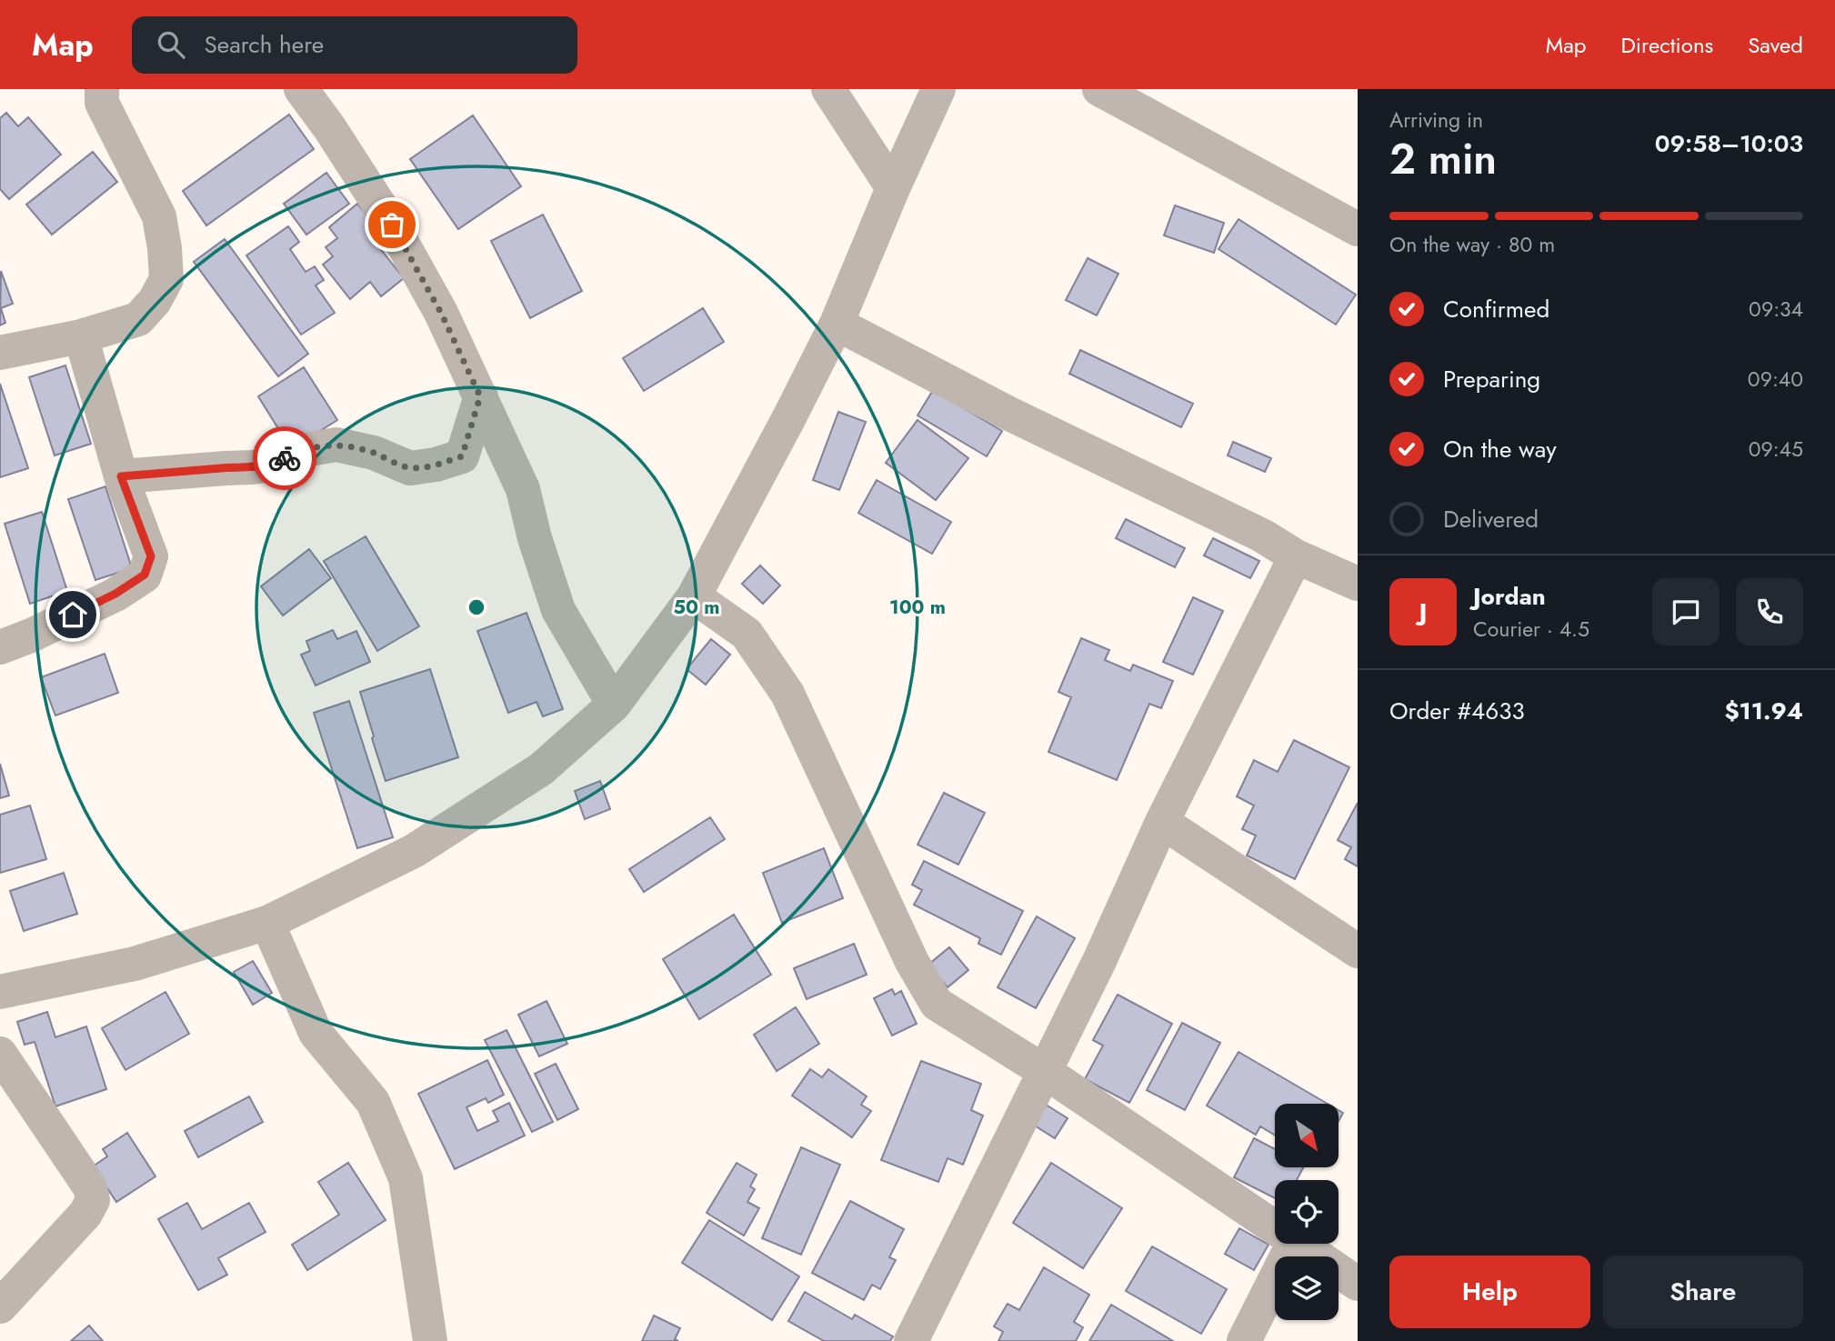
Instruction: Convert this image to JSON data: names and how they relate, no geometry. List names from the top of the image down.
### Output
{
  "north": "bottom right",
  "page": {
    "header": "Map",
    "search": "Search here",
    "nav": ["Map", "Directions", "Saved"],
    "heading": ["2 min", "Arriving in", "09:58–10:03"],
    "panel": [
      "Jordan",
      "Courier · 4.5",
      "Order #4633",
      "$11.94"
    ],
    "bar": "On the way · 80 m",
    "list": [
      ["Confirmed", "09:34"],
      ["Preparing", "09:40"],
      ["On the way", "09:45"],
      "Delivered"
    ],
    "round": "J",
    "buttons": ["Help", "Share"]
  },
  "rings": ["50 m", "100 m"]
}
